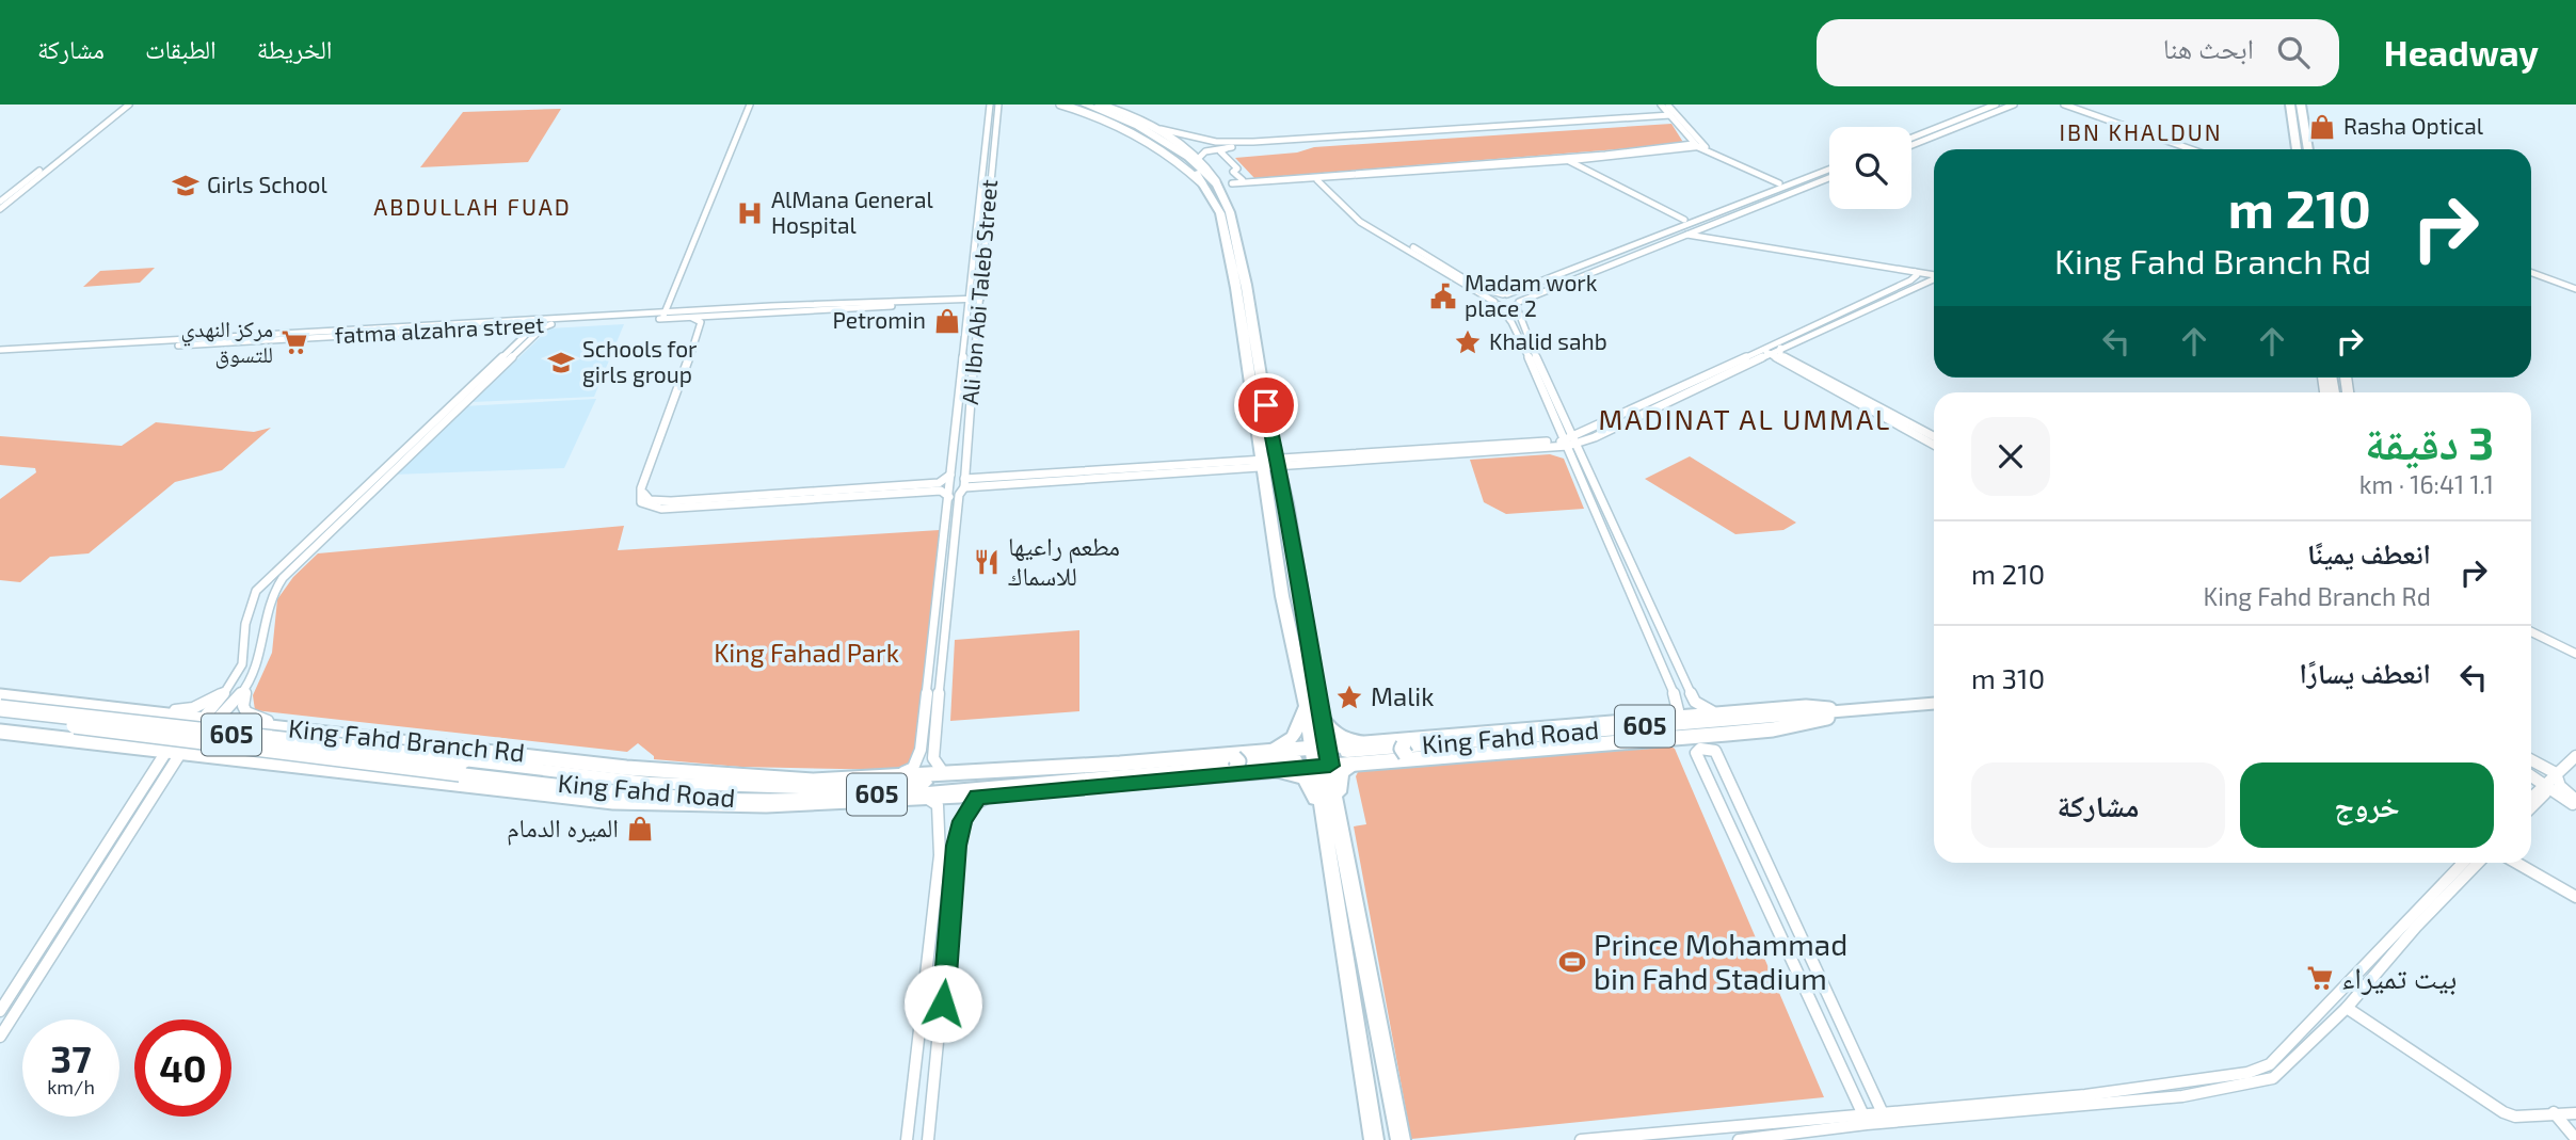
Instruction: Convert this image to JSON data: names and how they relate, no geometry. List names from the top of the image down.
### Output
{
  "streets": {
    "highway": ["605", "King Fahd Road"],
    "main road": ["King Fahd Branch Rd"],
    "street": ["Ali Ibn Abi Taleb Street", "fatma alzahra street"]
  },
  "crossings": [
    ["King Fahd Road", "King Fahd Branch Rd"]
  ],
  "districts": ["IBN KHALDUN", "ABDULLAH FUAD", "MADINAT AL UMMAL"],
  "parks": ["King Fahad Park"],
  "places": {
    "shop": ["Rasha Optical", "Petromin", "الميره الدمام"],
    "school or university": ["Girls School", "Schools for girls group"],
    "hospital": ["AlMana General Hospital"],
    "public building": ["Madam work place 2"],
    "supermarket": ["مركز النهدي للتسوق", "بيت تميراء"],
    "place": ["Khalid sahb", "Malik"],
    "restaurant": ["مطعم راعيها للاسماك"],
    "sports": ["Prince Mohammad bin Fahd Stadium"]
  },
  "page": {
    "header": "Headway",
    "search": "ابحث هنا",
    "nav": ["الخريطة", "الطبقات", "مشاركة"],
    "turn": ["210 m", "King Fahd Branch Rd"],
    "heading": ["3 دقيقة", "1.1 km · 16:41"],
    "list": [
      {
        "name": "انعطف يمينًا",
        "note": "King Fahd Branch Rd",
        "value": "210 m"
      },
      {
        "name": "انعطف يسارًا",
        "value": "310 m"
      }
    ],
    "buttons": ["خروج", "مشاركة"],
    "speed": "37 km/h",
    "limit": "40"
  }
}
